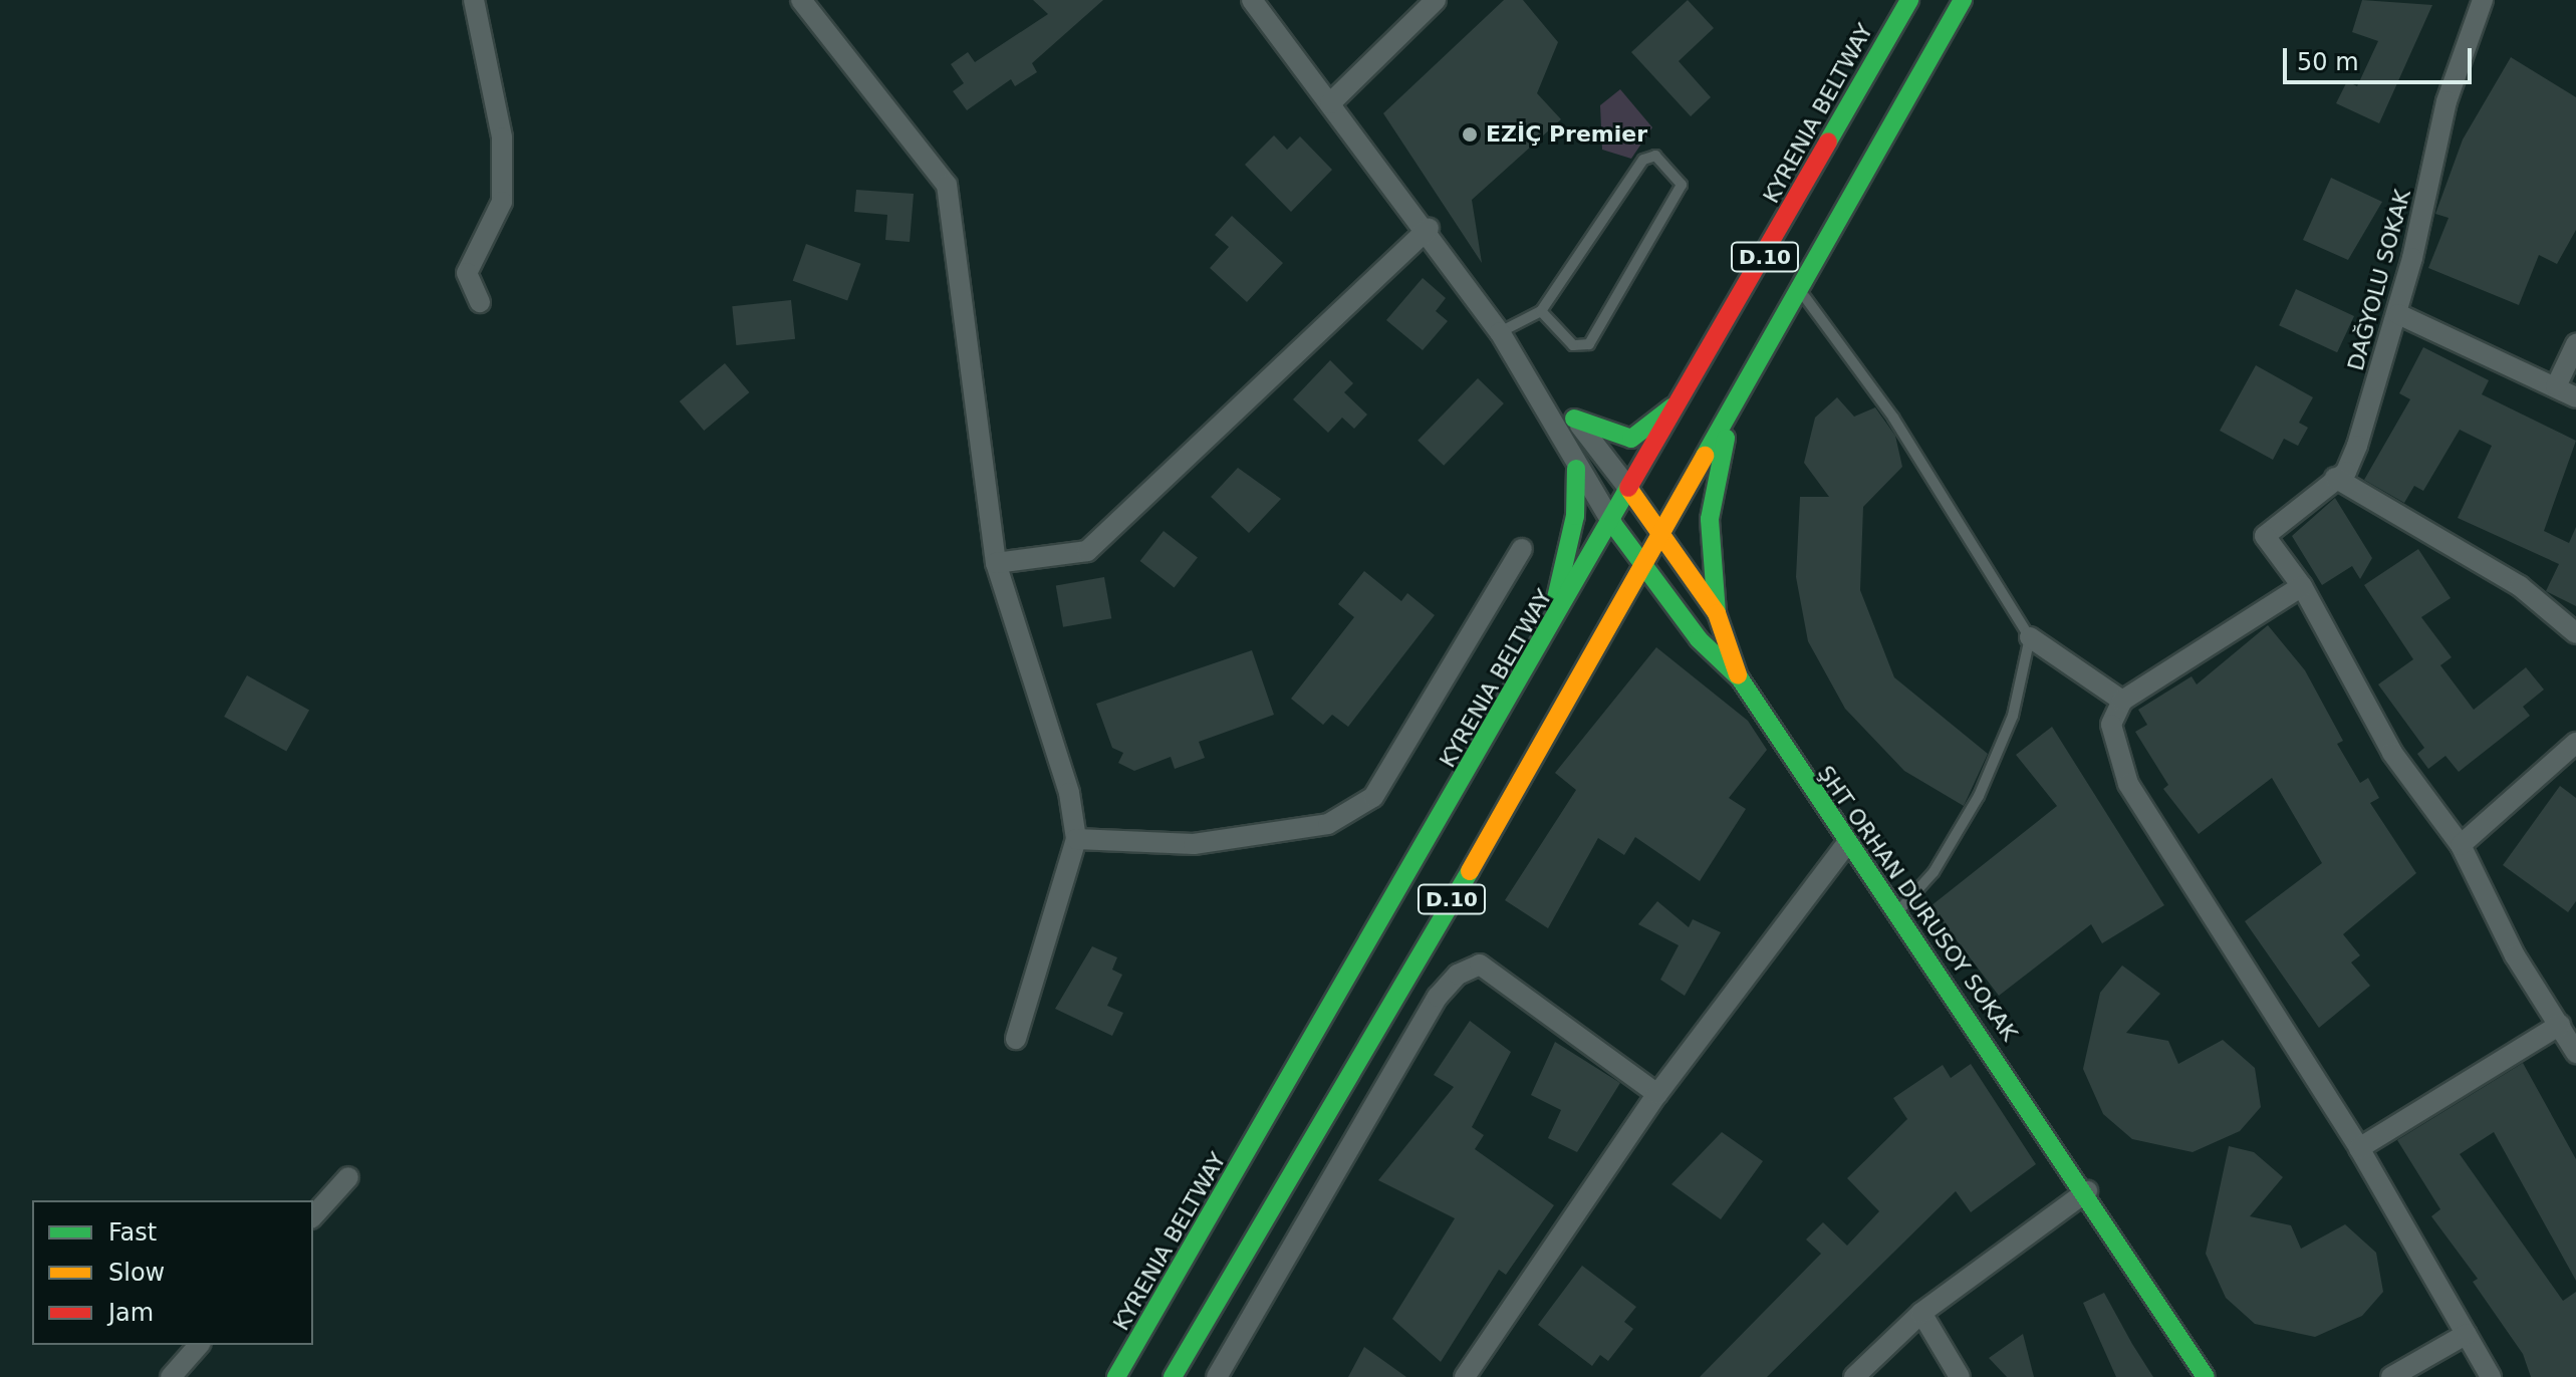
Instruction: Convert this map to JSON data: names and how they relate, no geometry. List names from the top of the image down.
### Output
{
  "streets": {
    "main road": ["KYRENIA BELTWAY", "D.10", "ŞHT ORHAN DURUSOY SOKAK"],
    "street": ["DAĞYOLU SOKAK"]
  },
  "crossings": [
    ["KYRENIA BELTWAY", "ŞHT ORHAN DURUSOY SOKAK"],
    ["D.10", "ŞHT ORHAN DURUSOY SOKAK"]
  ],
  "places": ["EZİÇ Premier"],
  "legend": ["Fast", "Slow", "Jam"],
  "scale_bar": "50 m"
}
